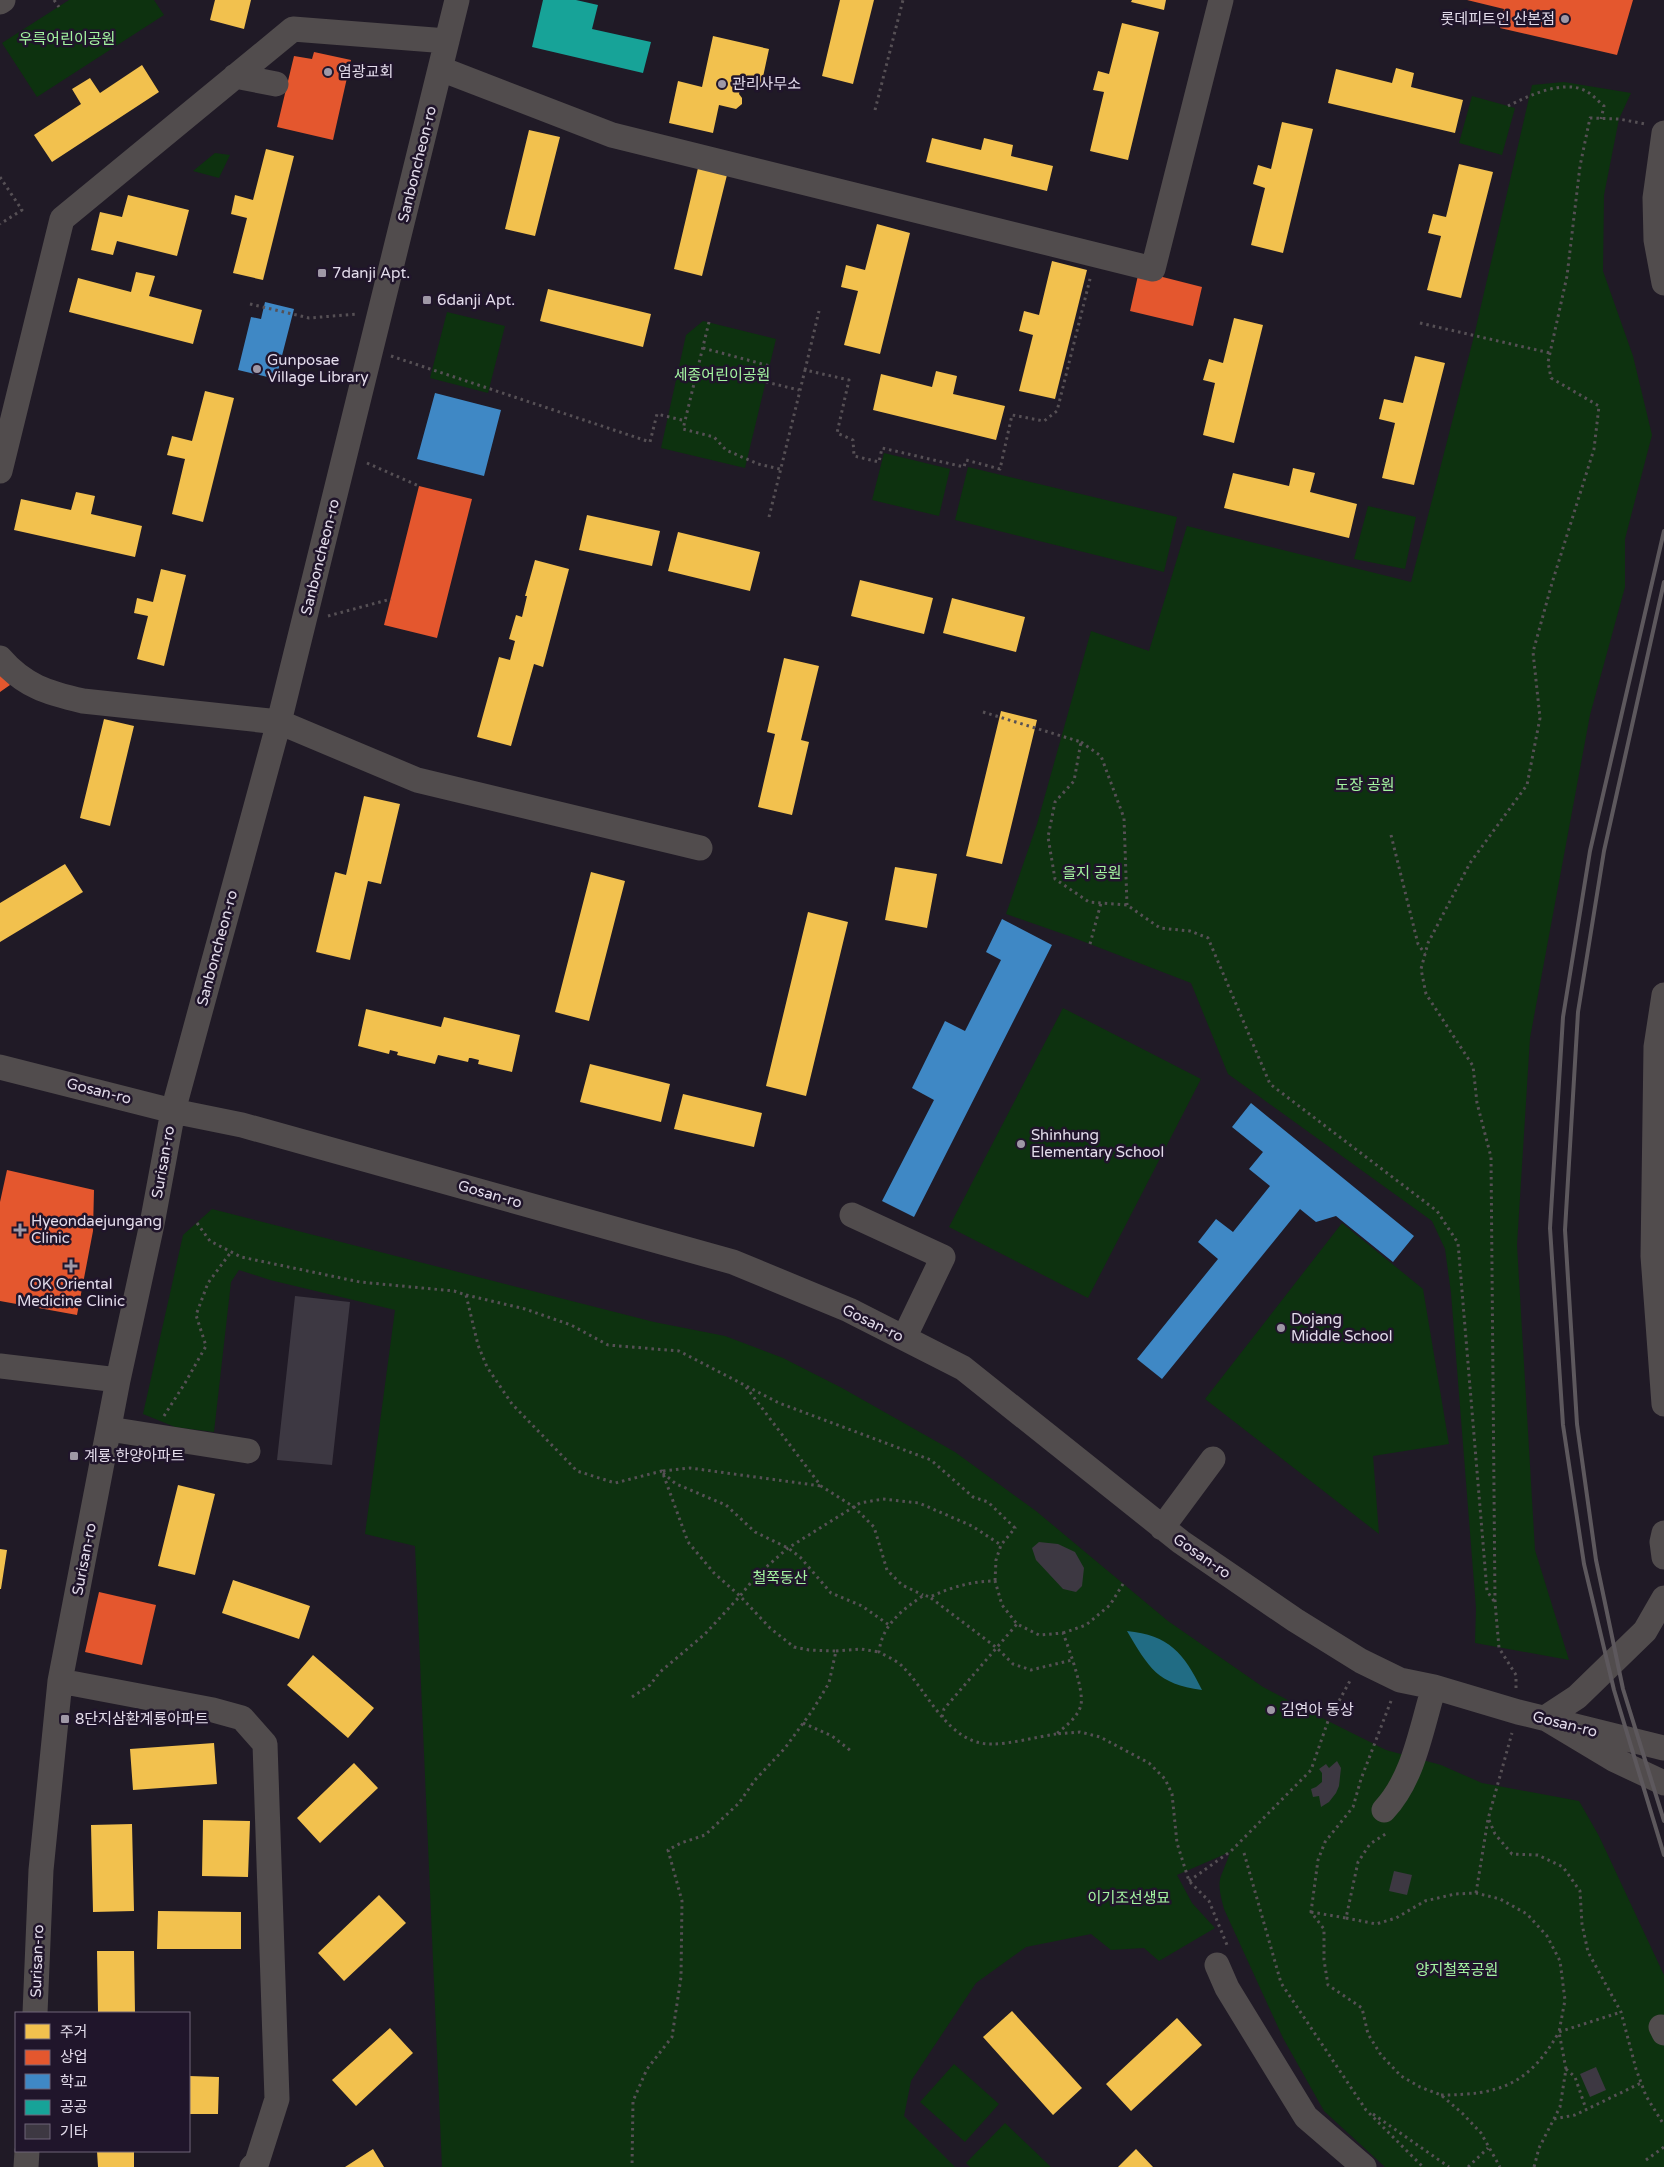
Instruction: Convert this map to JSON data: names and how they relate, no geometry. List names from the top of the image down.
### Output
{
  "streets": {
    "street": ["Sanboncheon-ro", "Gosan-ro", "Surisan-ro"]
  },
  "crossings": [
    ["Sanboncheon-ro", "Gosan-ro"],
    ["Sanboncheon-ro", "Surisan-ro"],
    ["Gosan-ro", "Surisan-ro"]
  ],
  "parks": [
    "우륵어린이공원",
    "세종어린이공원",
    "도장 공원",
    "을지 공원",
    "철쭉동산",
    "이기조선생묘",
    "양지철쭉공원"
  ],
  "places": {
    "other": [
      "롯데피트인 산본점",
      "염광교회",
      "관리사무소",
      "Gunposae Village Library",
      "Shinhung Elementary School",
      "Dojang Middle School",
      "김연아 동상"
    ],
    "transit": [
      "7danji Apt.",
      "6danji Apt.",
      "계룡.한양아파트",
      "8단지삼환계룡아파트"
    ],
    "health": ["Hyeondaejungang Clinic", "OK Oriental Medicine Clinic"]
  },
  "legend": [
    "주거",
    "상업",
    "학교",
    "공공",
    "기타"
  ]
}
